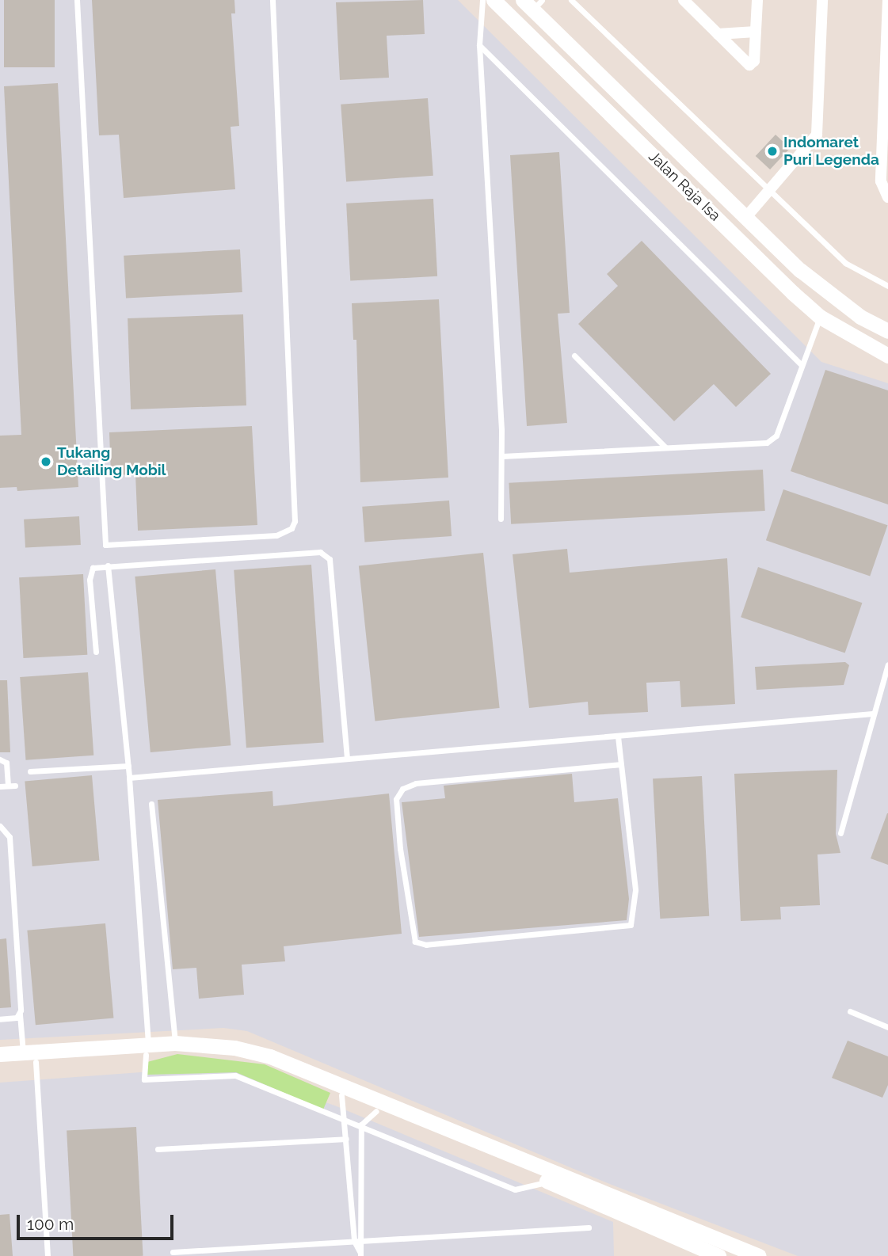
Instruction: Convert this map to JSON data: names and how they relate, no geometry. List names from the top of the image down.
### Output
{
  "streets": {
    "main road": ["Jalan Raja Isa"]
  },
  "places": ["Indomaret Puri Legenda", "Tukang Detailing Mobil"],
  "scale_bar": "100 m"
}
